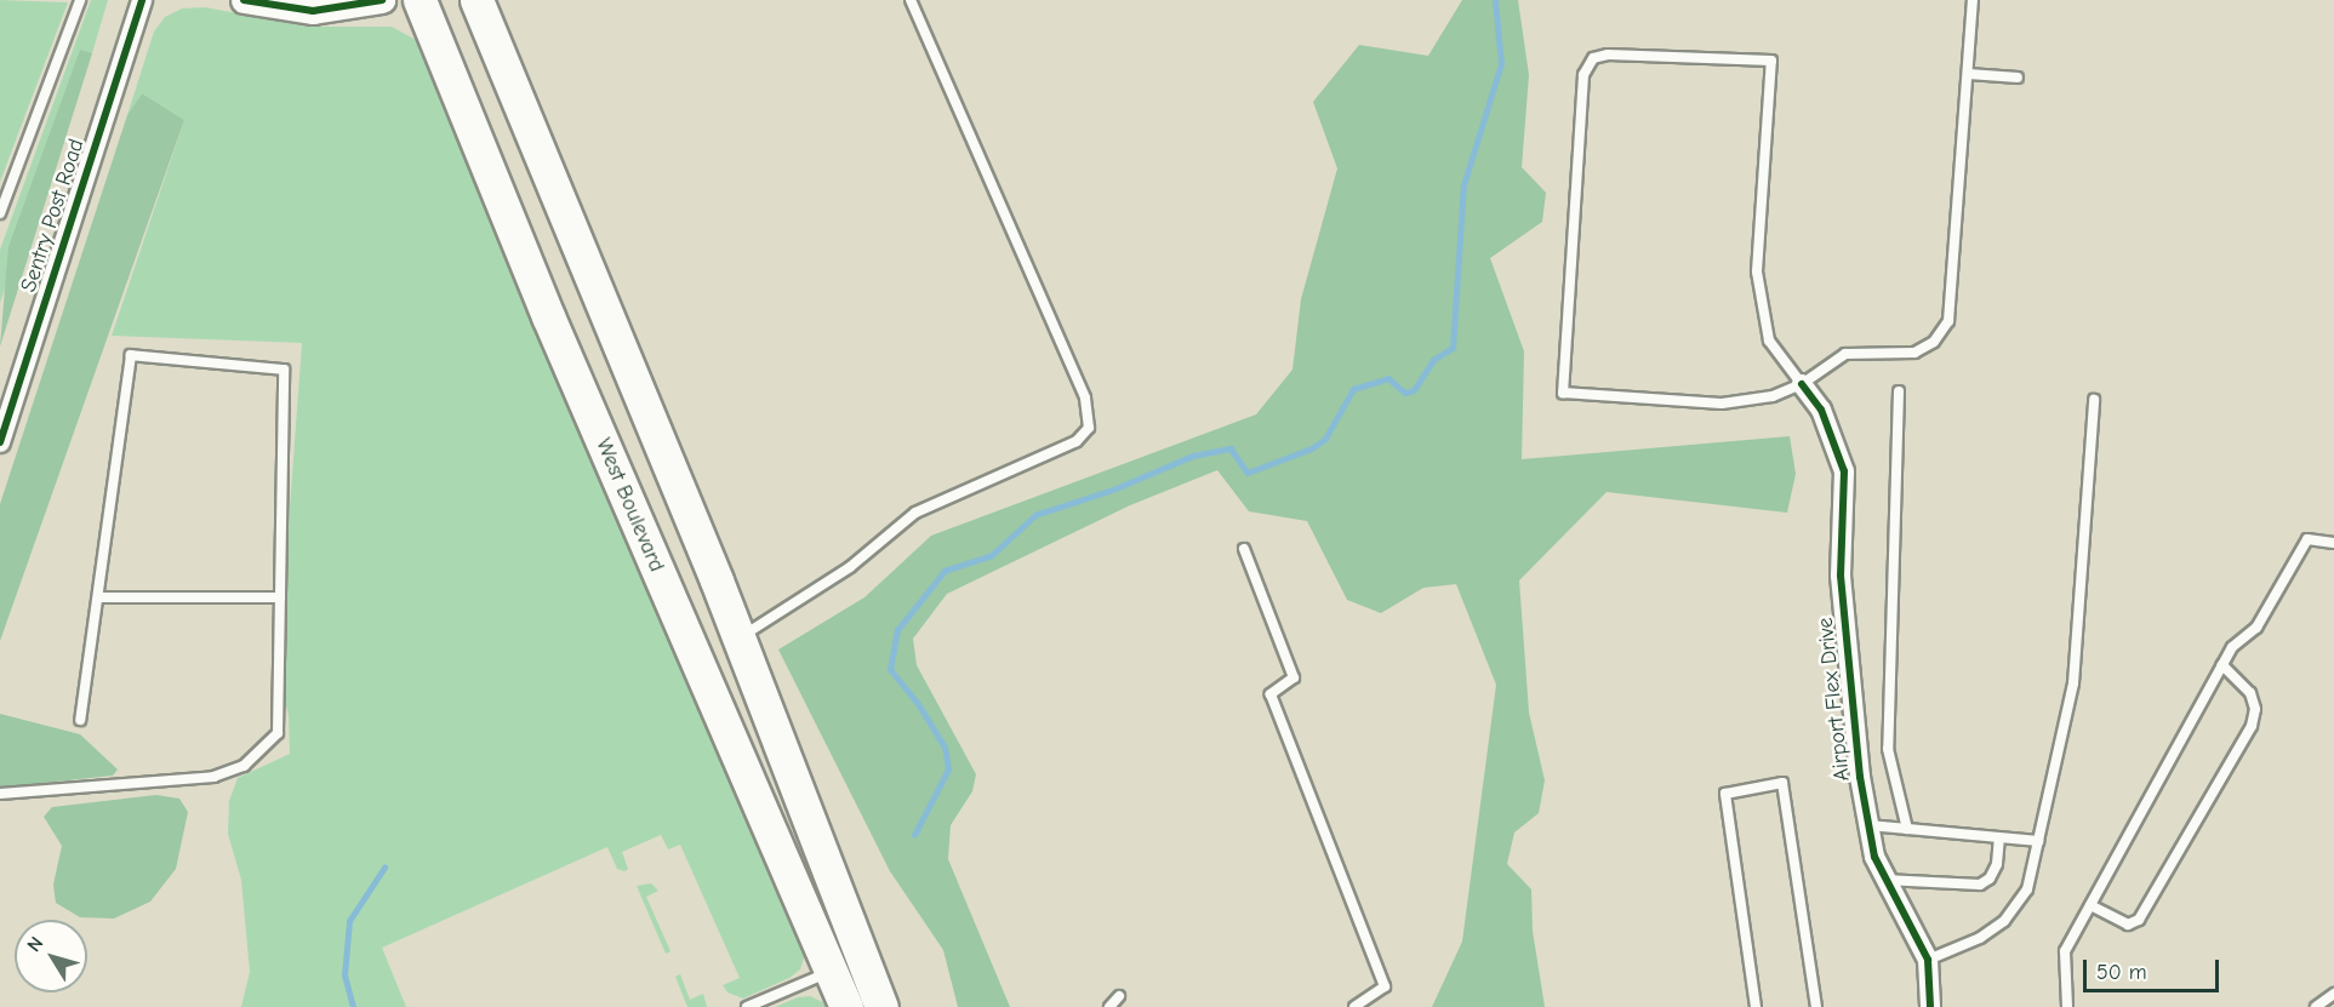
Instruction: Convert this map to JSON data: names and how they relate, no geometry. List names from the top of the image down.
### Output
{
  "streets": {
    "main road": ["West Boulevard"],
    "street": ["Sentry Post Road", "Airport Flex Drive"]
  },
  "scale_bar": "50 m",
  "north": "top left"
}
